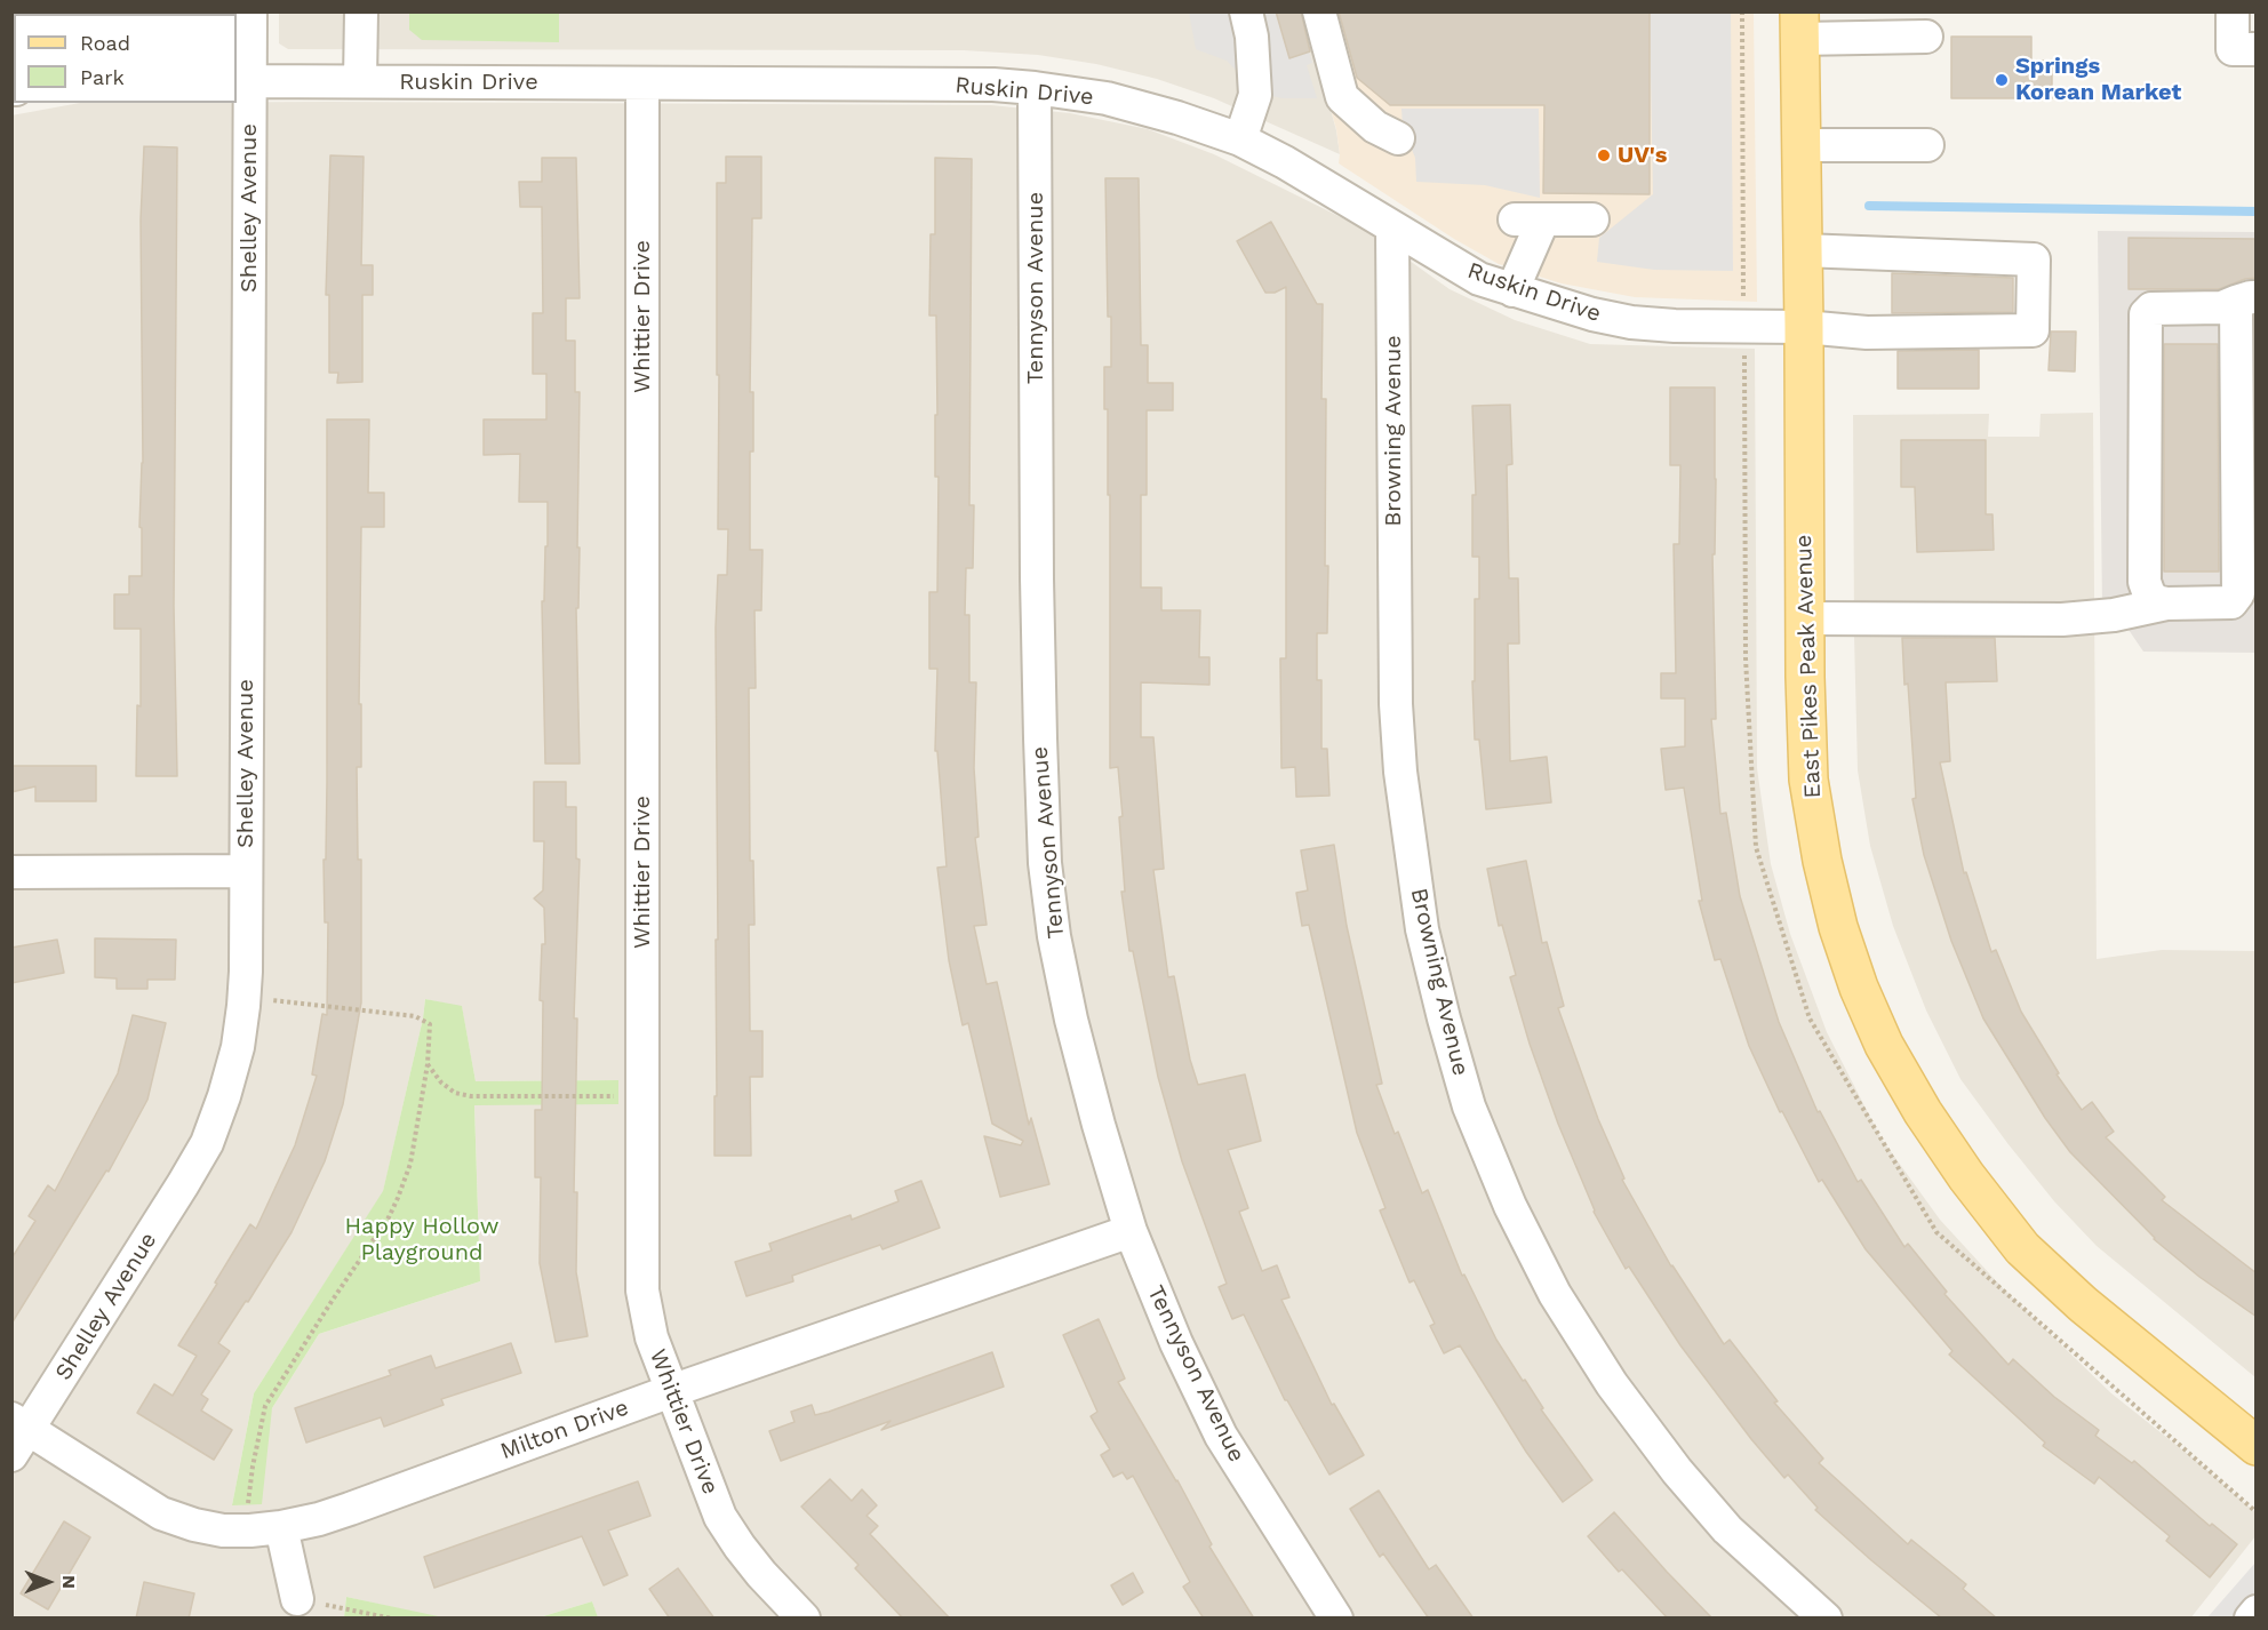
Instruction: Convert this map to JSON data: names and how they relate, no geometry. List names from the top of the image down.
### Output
{
  "streets": {
    "main road": ["East Pikes Peak Avenue"],
    "street": [
      "Ruskin Drive",
      "Shelley Avenue",
      "Tennyson Avenue",
      "Whittier Drive",
      "Browning Avenue",
      "Milton Drive"
    ]
  },
  "crossings": [
    ["Ruskin Drive", "Shelley Avenue"],
    ["Ruskin Drive", "Tennyson Avenue"],
    ["Ruskin Drive", "Whittier Drive"],
    ["Ruskin Drive", "Browning Avenue"],
    ["Ruskin Drive", "East Pikes Peak Avenue"],
    ["Shelley Avenue", "Milton Drive"],
    ["Tennyson Avenue", "Milton Drive"],
    ["Whittier Drive", "Milton Drive"]
  ],
  "parks": ["Happy Hollow Playground"],
  "places": ["Springs Korean Market", "UV's"],
  "legend": ["Road", "Park"],
  "north": "right"
}
